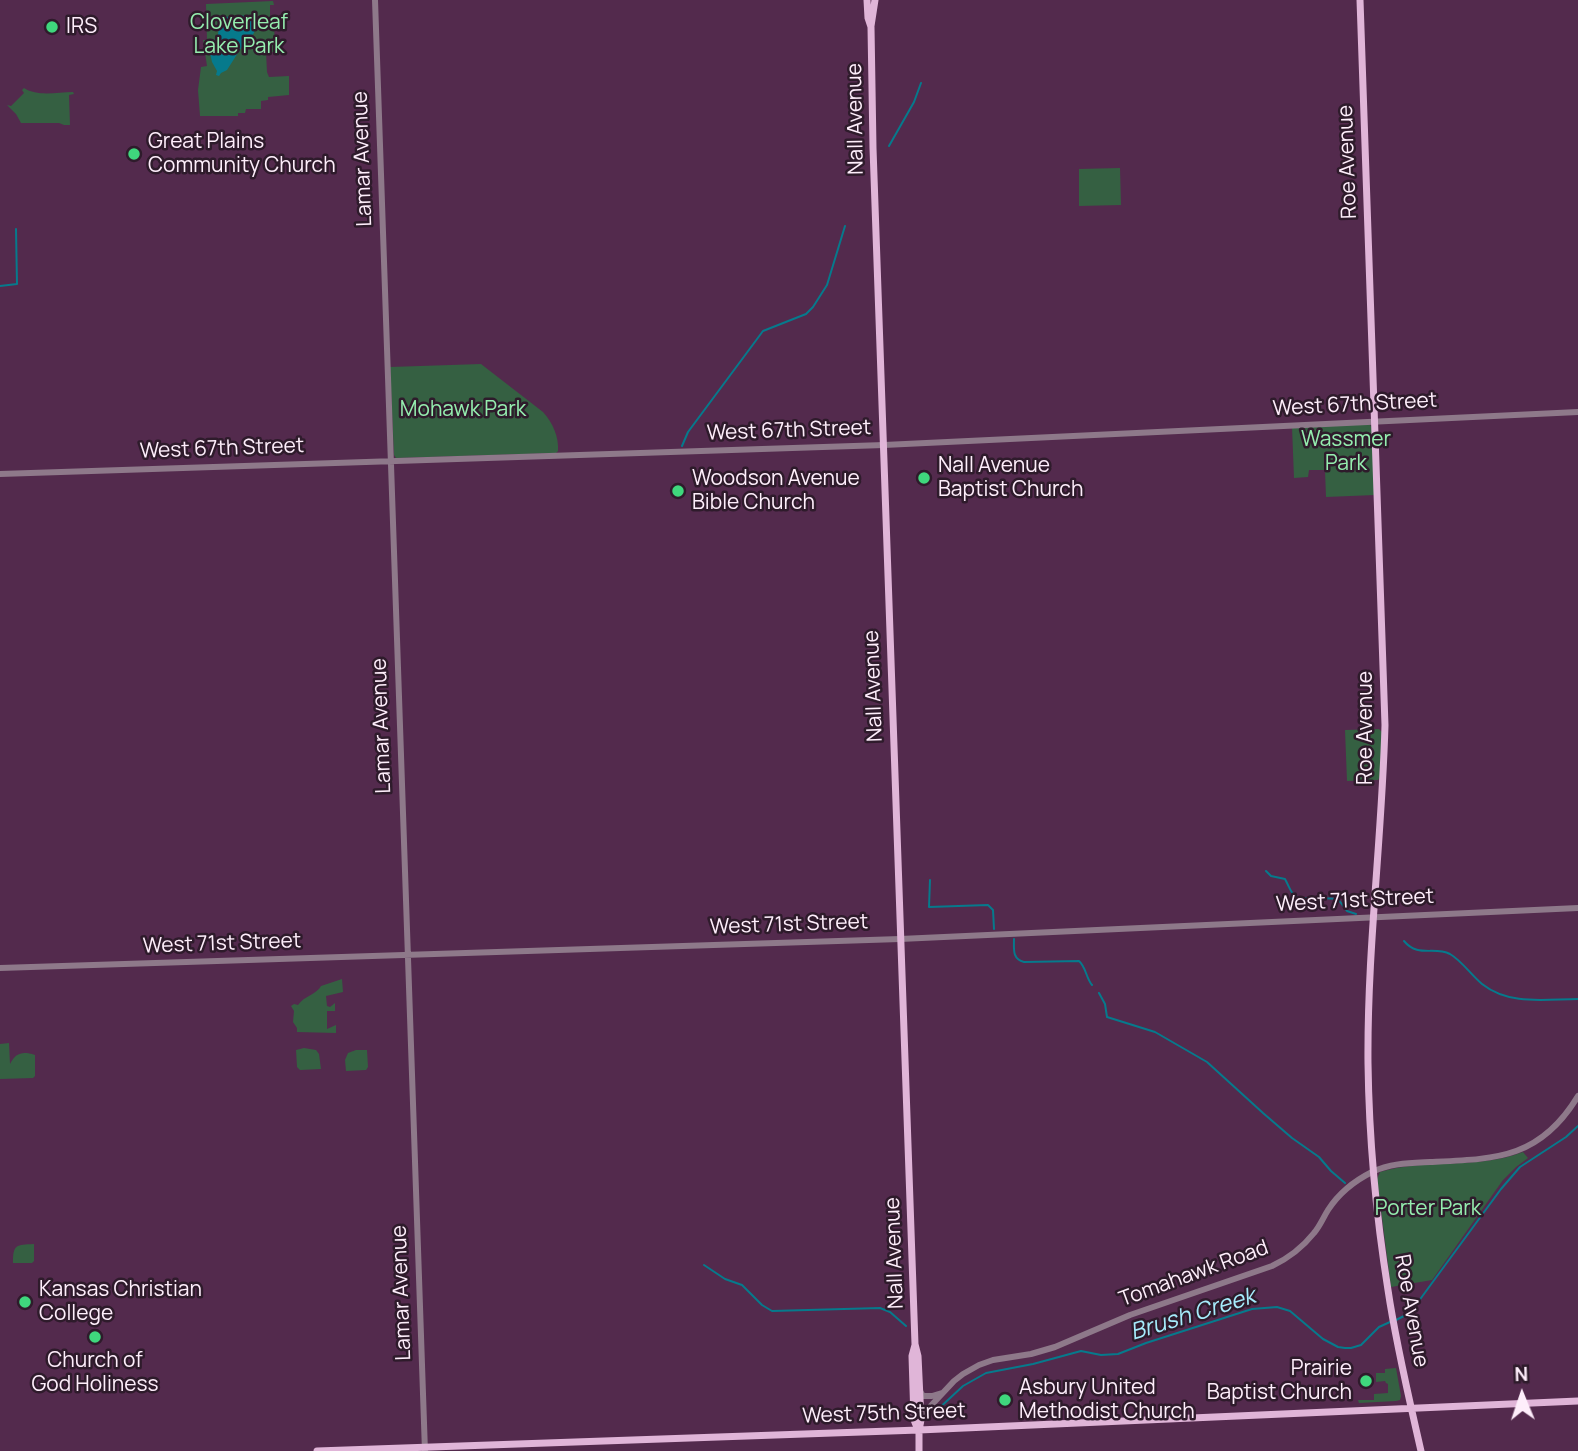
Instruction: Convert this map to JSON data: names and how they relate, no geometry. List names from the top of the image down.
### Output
{
  "streets": {
    "main road": ["Nall Avenue", "Roe Avenue", "West 75th Street"],
    "street": [
      "Lamar Avenue",
      "West 67th Street",
      "West 71st Street",
      "Tomahawk Road"
    ]
  },
  "crossings": [
    ["Nall Avenue", "West 67th Street"],
    ["Nall Avenue", "West 71st Street"],
    ["Nall Avenue", "Tomahawk Road"],
    ["Nall Avenue", "West 75th Street"],
    ["Lamar Avenue", "West 67th Street"],
    ["Lamar Avenue", "West 71st Street"],
    ["Lamar Avenue", "West 75th Street"],
    ["Roe Avenue", "West 67th Street"],
    ["Roe Avenue", "West 71st Street"],
    ["Roe Avenue", "Tomahawk Road"],
    ["Roe Avenue", "West 75th Street"]
  ],
  "water": ["Brush Creek"],
  "parks": [
    "Cloverleaf Lake Park",
    "Mohawk Park",
    "Wassmer Park",
    "Porter Park"
  ],
  "places": [
    "IRS",
    "Great Plains Community Church",
    "Nall Avenue Baptist Church",
    "Woodson Avenue Bible Church",
    "Kansas Christian College",
    "Church of God Holiness",
    "Prairie Baptist Church",
    "Asbury United Methodist Church"
  ],
  "north": "top"
}
